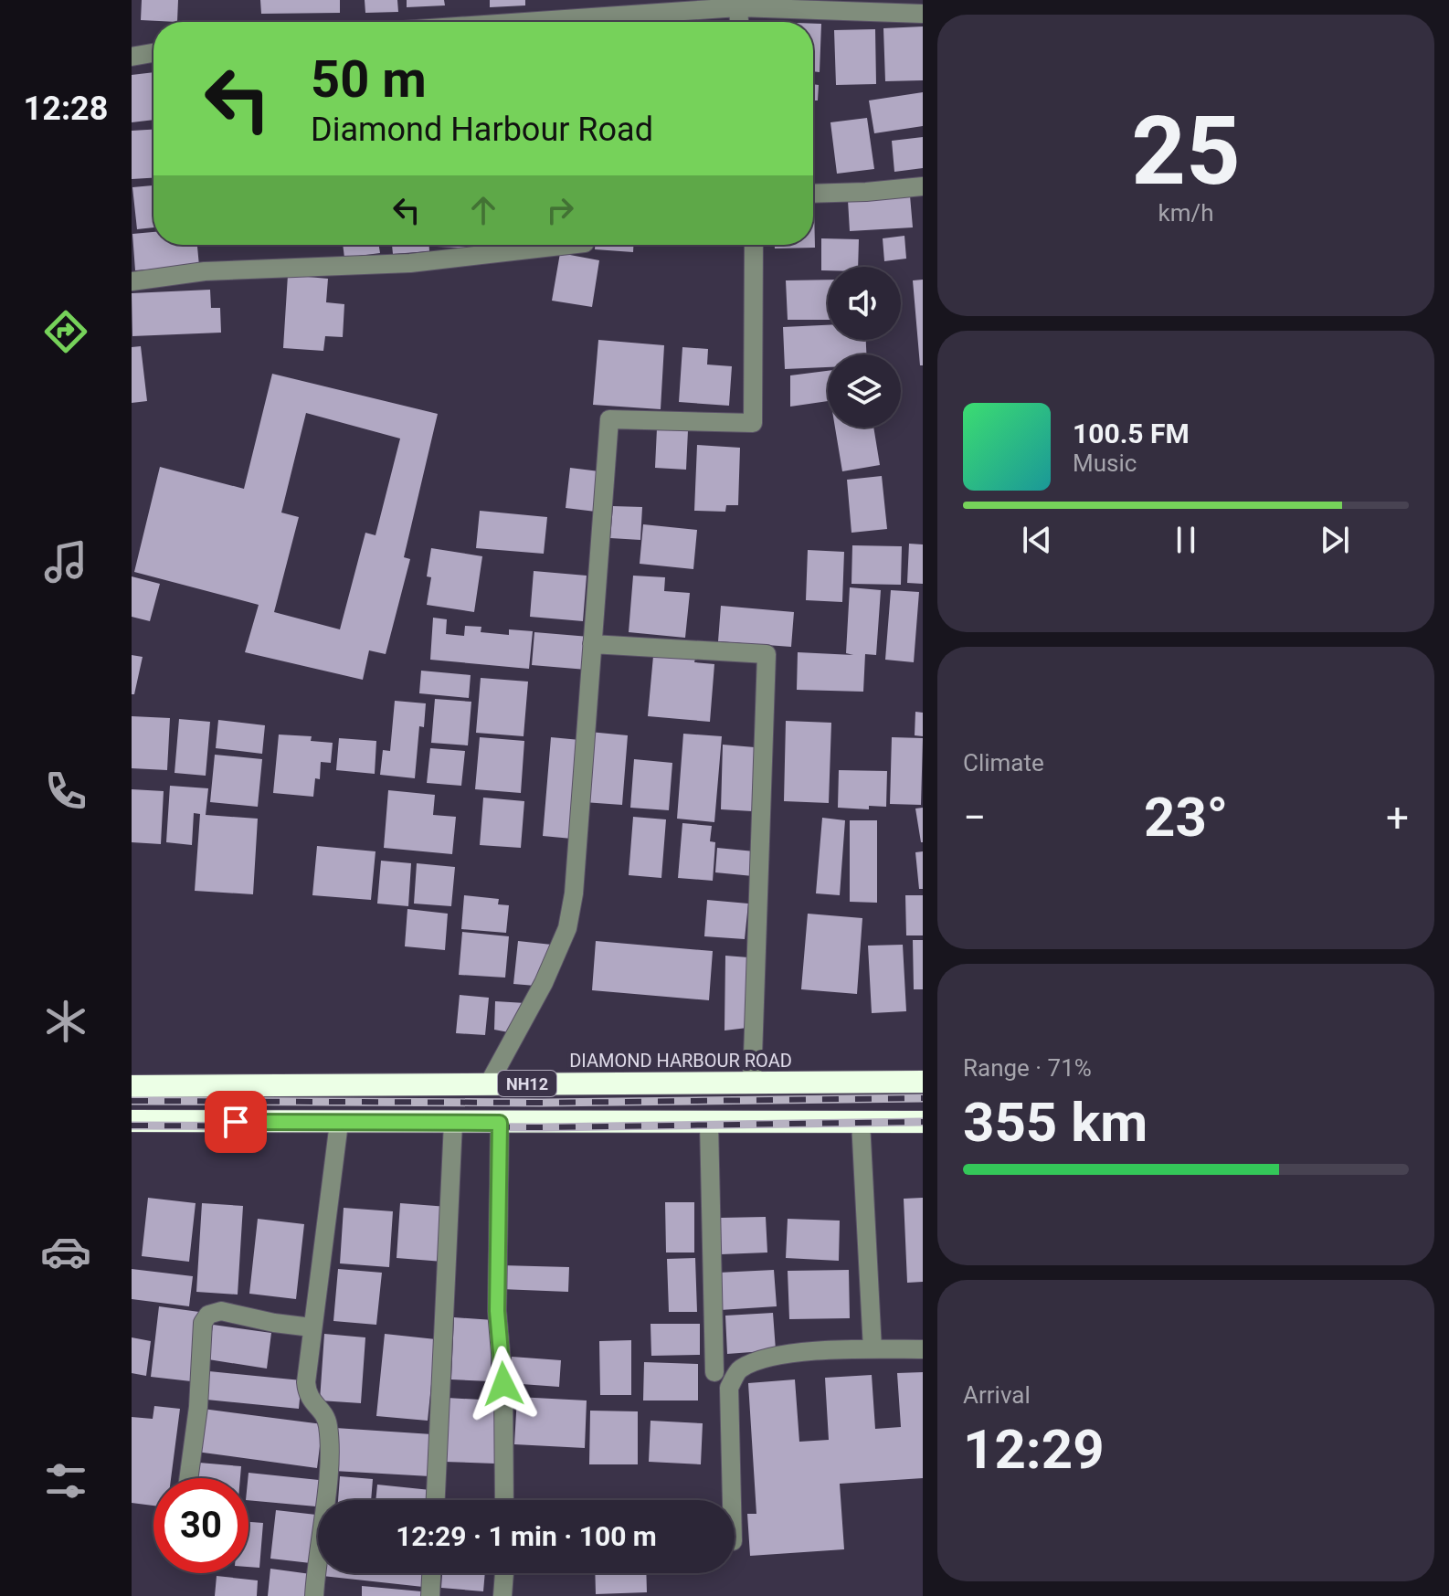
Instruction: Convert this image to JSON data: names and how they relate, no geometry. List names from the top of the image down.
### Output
{
  "streets": {
    "highway": ["DIAMOND HARBOUR ROAD", "NH12"]
  },
  "page": {
    "tabs": "12:28",
    "tile": [
      ["25", "km/h"],
      "Climate",
      ["Range · 71%", "355 km"],
      ["Arrival", "12:29"]
    ],
    "turn": ["50 m", "Diamond Harbour Road"],
    "song": ["100.5 FM", "Music"],
    "heat": ["−", "23°", "+"],
    "limit": "30",
    "trip": "12:29 · 1 min · 100 m"
  }
}
